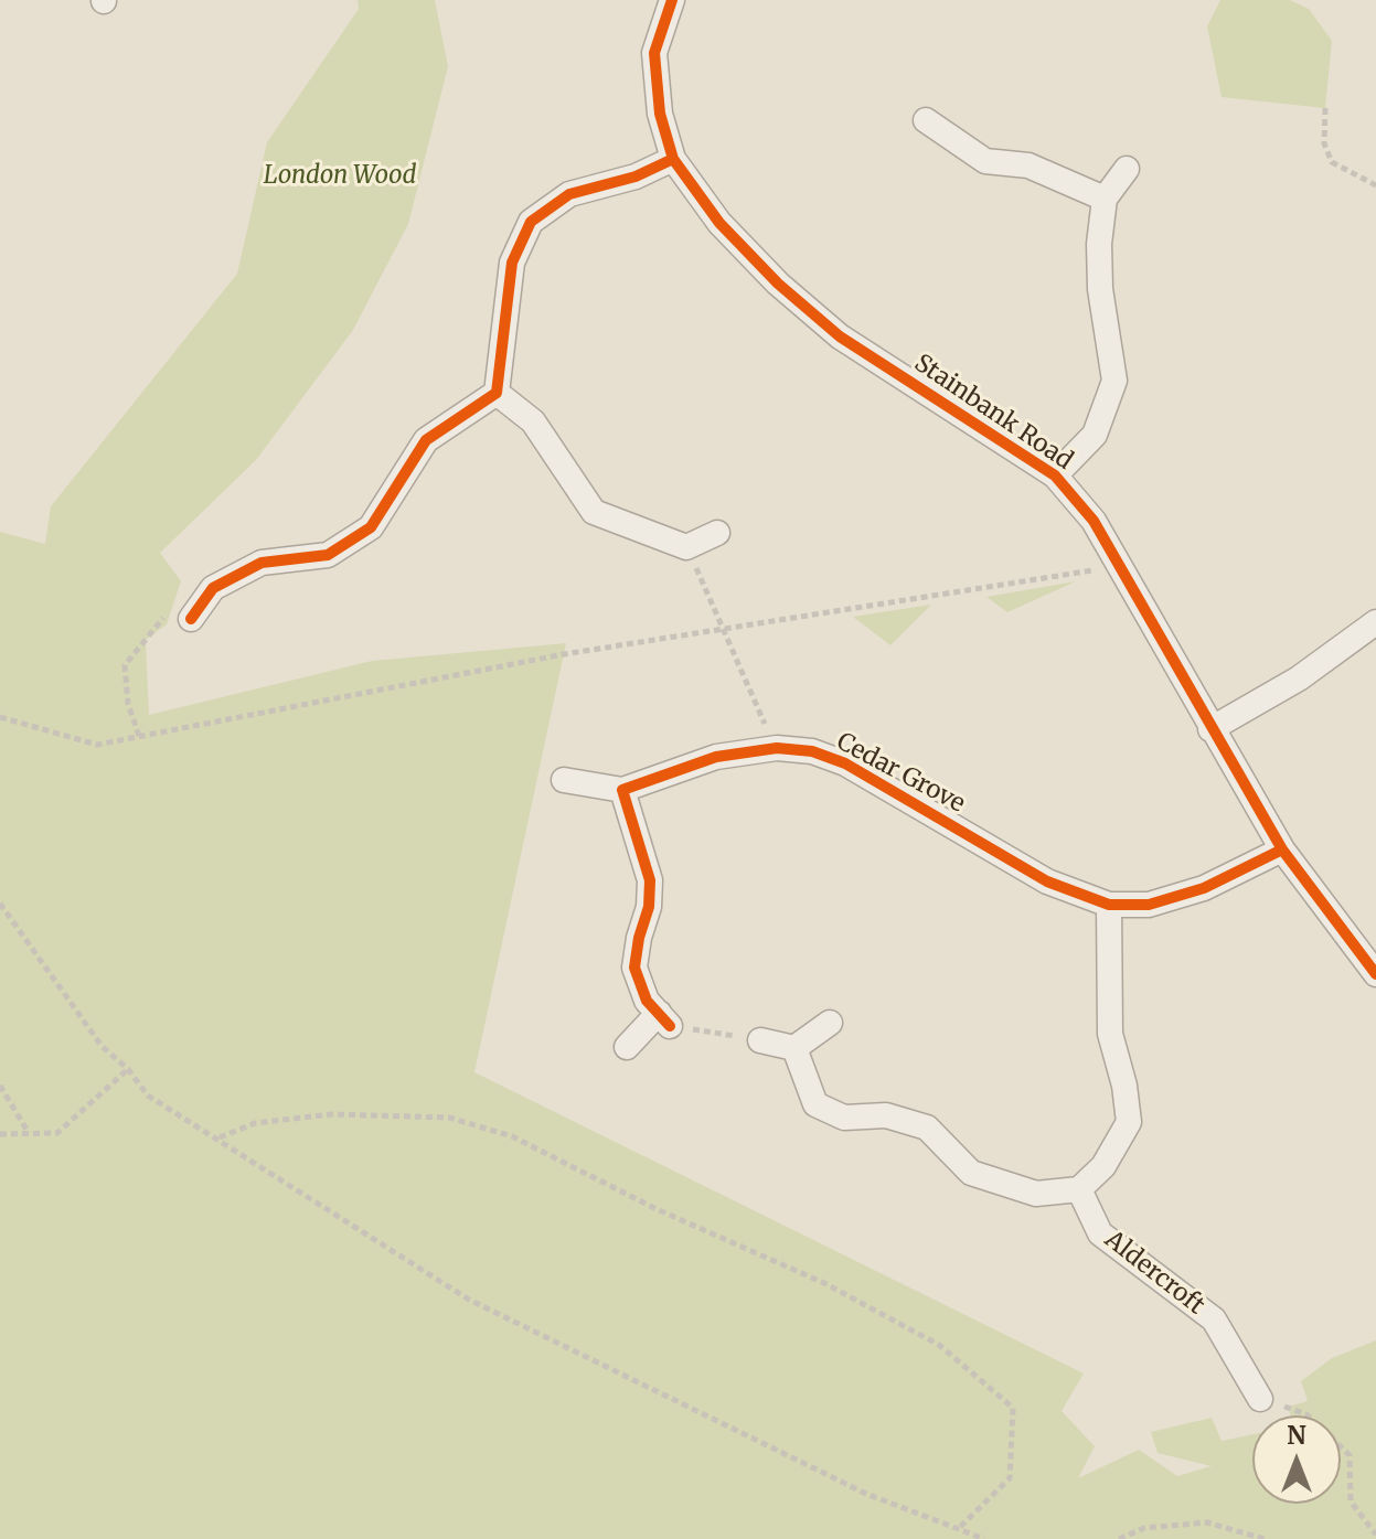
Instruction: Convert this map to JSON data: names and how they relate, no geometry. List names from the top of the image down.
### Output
{
  "streets": {
    "street": ["Stainbank Road", "Cedar Grove", "Aldercroft"]
  },
  "crossings": [
    ["Stainbank Road", "Cedar Grove"]
  ],
  "parks": ["London Wood"],
  "north": "top"
}
